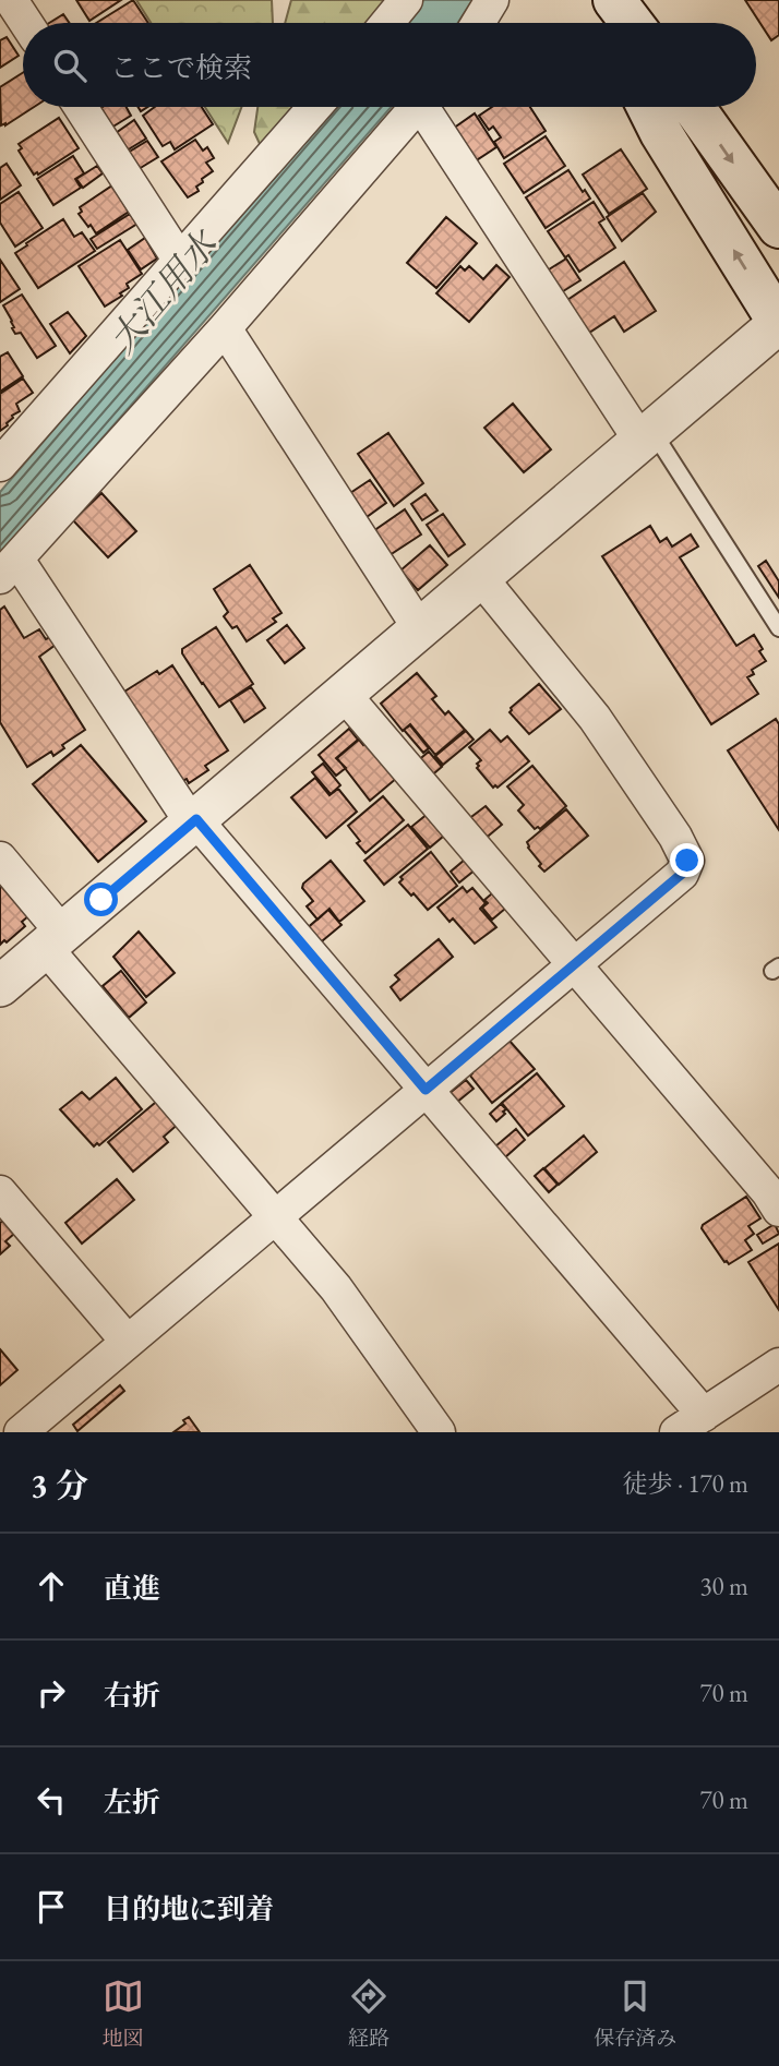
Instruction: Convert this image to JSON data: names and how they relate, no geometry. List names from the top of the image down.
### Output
{
  "water": ["大江用水"],
  "page": {
    "search": "ここで検索",
    "heading": ["3 分", "徒歩 · 170 m"],
    "list": [
      ["直進", "30 m"],
      ["右折", "70 m"],
      ["左折", "70 m"],
      "目的地に到着"
    ],
    "nav": ["地図", "経路", "保存済み"]
  }
}
